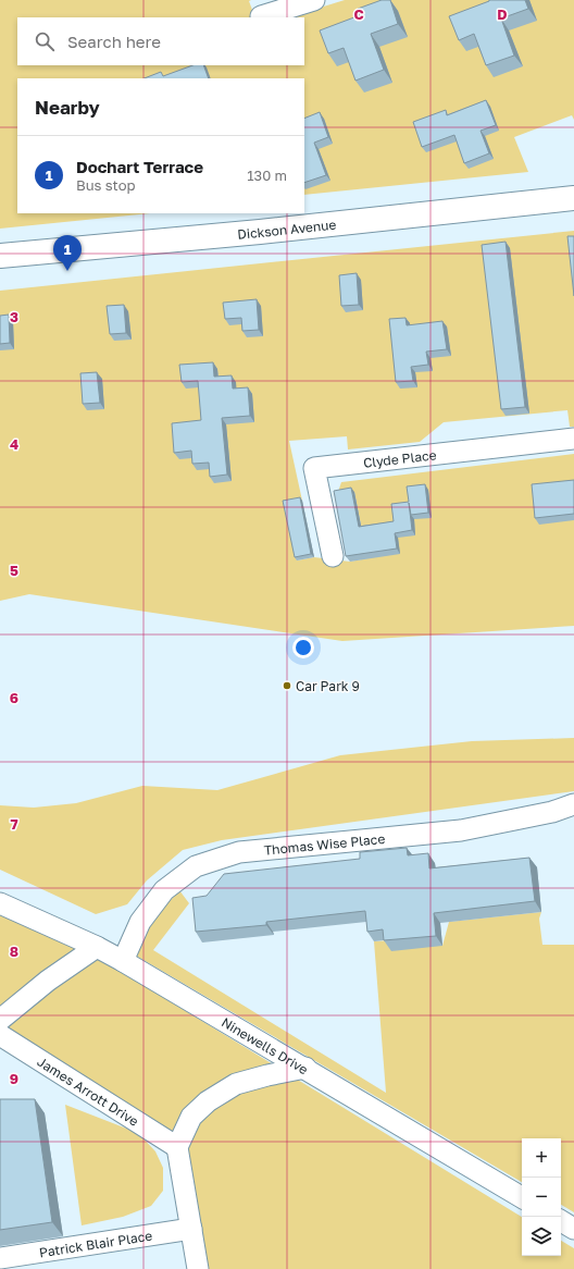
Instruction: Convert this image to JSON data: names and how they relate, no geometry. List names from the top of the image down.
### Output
{
  "streets": {
    "street": [
      "Dickson Avenue",
      "Clyde Place",
      "Thomas Wise Place",
      "Ninewells Drive",
      "James Arrott Drive",
      "Patrick Blair Place"
    ]
  },
  "crossings": [
    ["Thomas Wise Place", "Ninewells Drive"]
  ],
  "places": ["Car Park 9"],
  "page": {
    "search": "Search here",
    "heading": "Nearby",
    "list": [
      {
        "mark": "1",
        "name": "Dochart Terrace",
        "note": "Bus stop",
        "value": "130 m"
      }
    ],
    "pins": "1",
    "map_buttons": ["+", "−"]
  },
  "grid": {
    "columns": ["C", "D"],
    "rows": [
      "3",
      "4",
      "5",
      "6",
      "7",
      "8",
      "9"
    ]
  }
}
